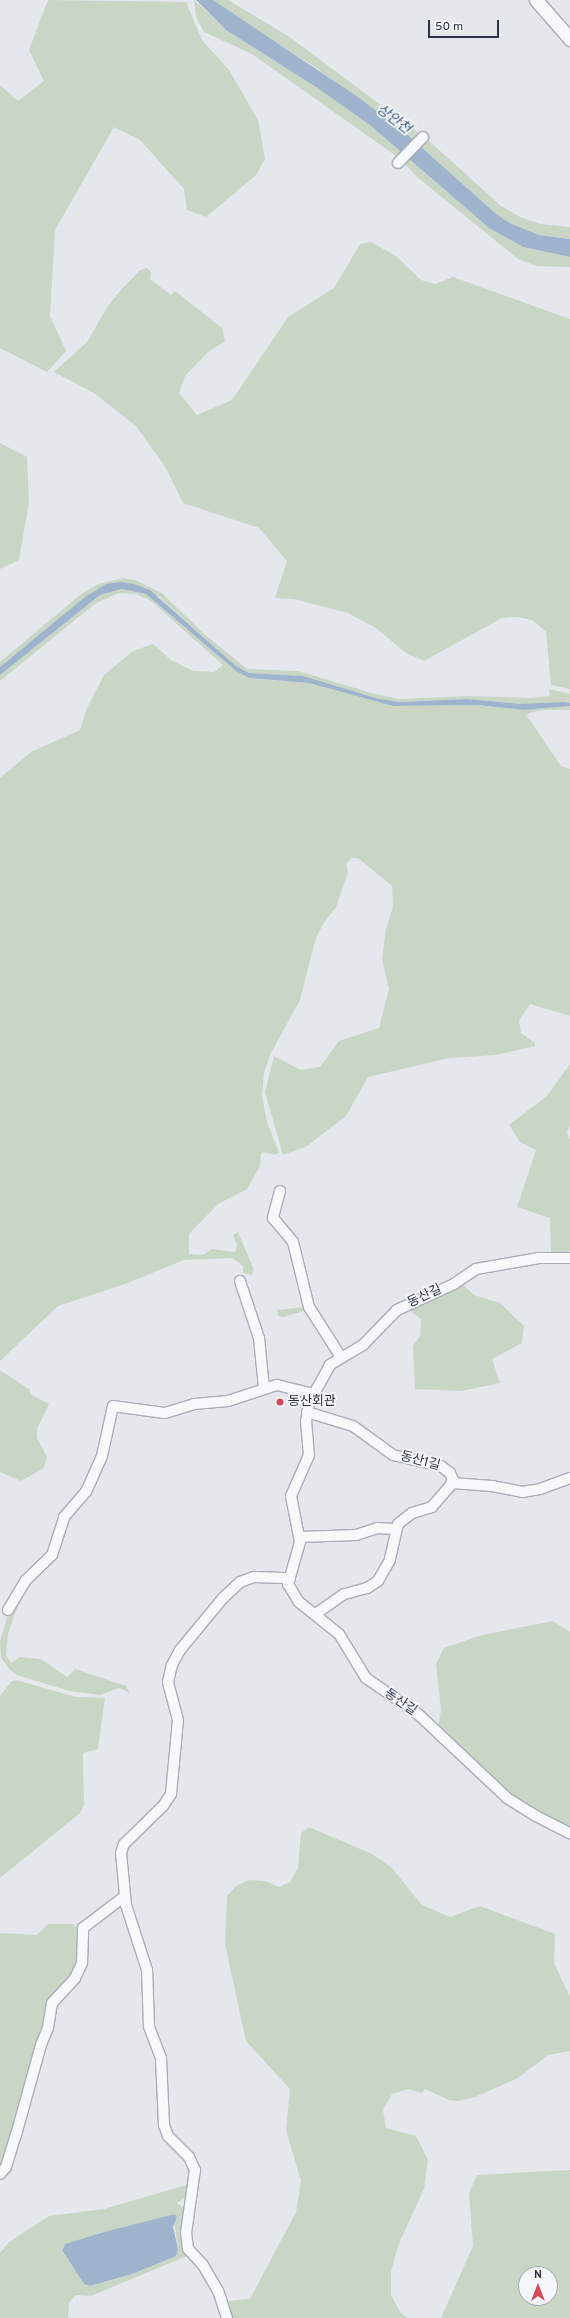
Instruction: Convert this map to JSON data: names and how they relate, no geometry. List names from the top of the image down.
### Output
{
  "streets": {
    "street": ["동산길", "동산1길"]
  },
  "crossings": [
    ["동산길", "동산1길"]
  ],
  "water": ["상안천"],
  "places": ["동산회관"],
  "scale_bar": "50 m",
  "north": "top"
}
